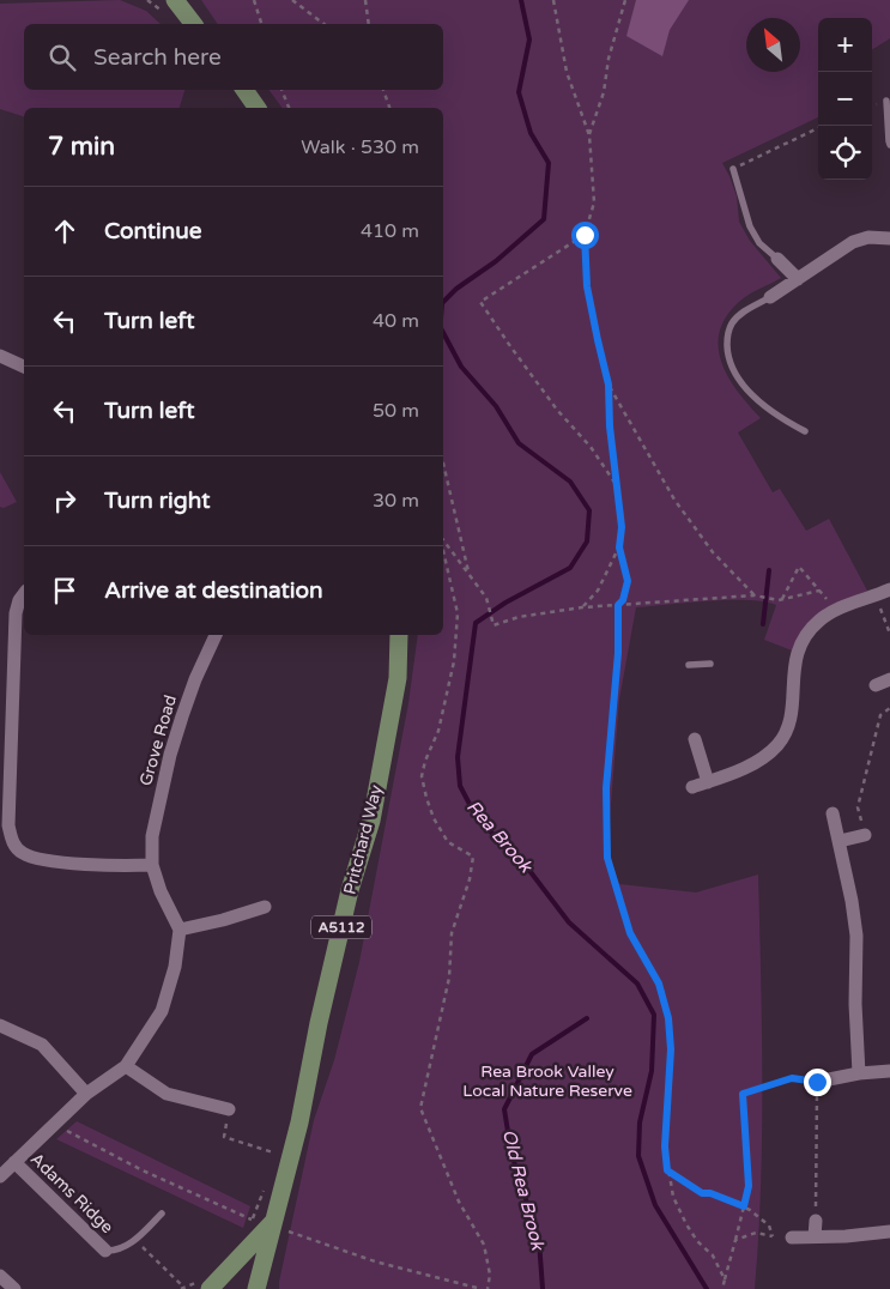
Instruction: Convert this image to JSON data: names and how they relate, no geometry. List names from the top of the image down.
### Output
{
  "streets": {
    "main road": ["Pritchard Way", "A5112"],
    "street": ["Grove Road", "Adams Ridge"]
  },
  "water": ["Rea Brook", "Old Rea Brook"],
  "parks": ["Rea Brook Valley Local Nature Reserve"],
  "north": "top left",
  "page": {
    "map_buttons": ["+", "−"],
    "search": "Search here",
    "heading": ["7 min", "Walk · 530 m"],
    "list": [
      ["Continue", "410 m"],
      ["Turn left", "40 m"],
      ["Turn left", "50 m"],
      ["Turn right", "30 m"],
      "Arrive at destination"
    ]
  }
}
